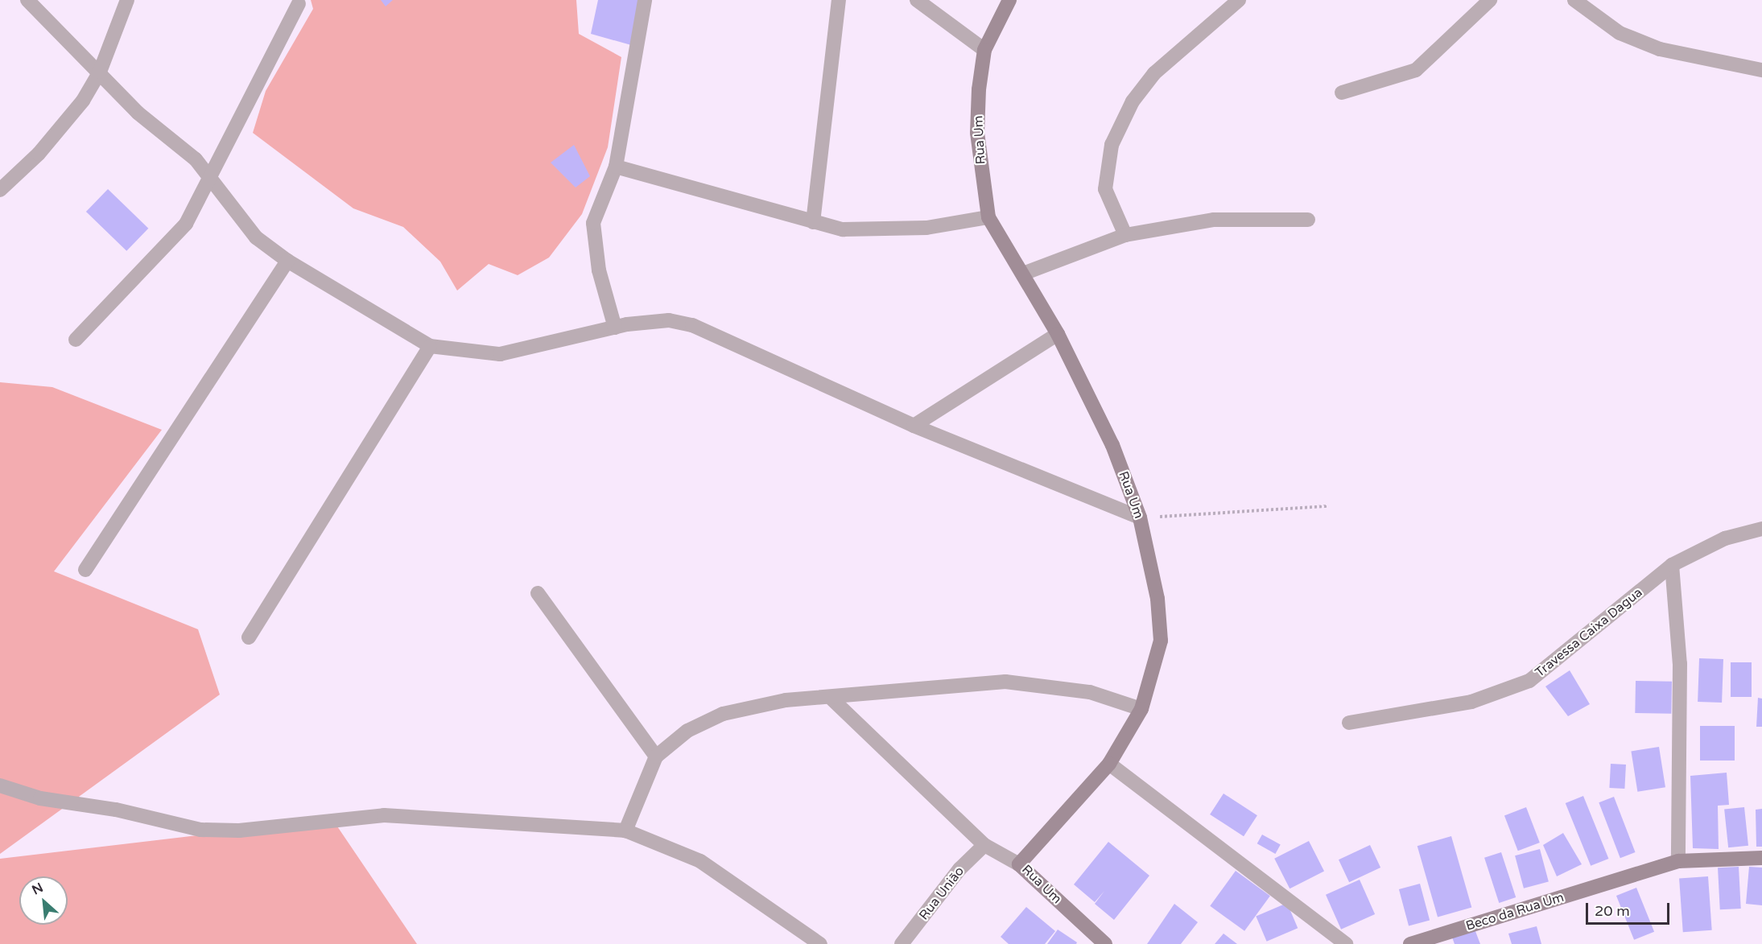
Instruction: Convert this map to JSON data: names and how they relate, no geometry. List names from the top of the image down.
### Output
{
  "streets": {
    "street": [
      "Rua Um",
      "Travessa Caixa Dagua",
      "Rua União",
      "Beco da Rua Um"
    ]
  },
  "scale_bar": "20 m",
  "north": "top left"
}
